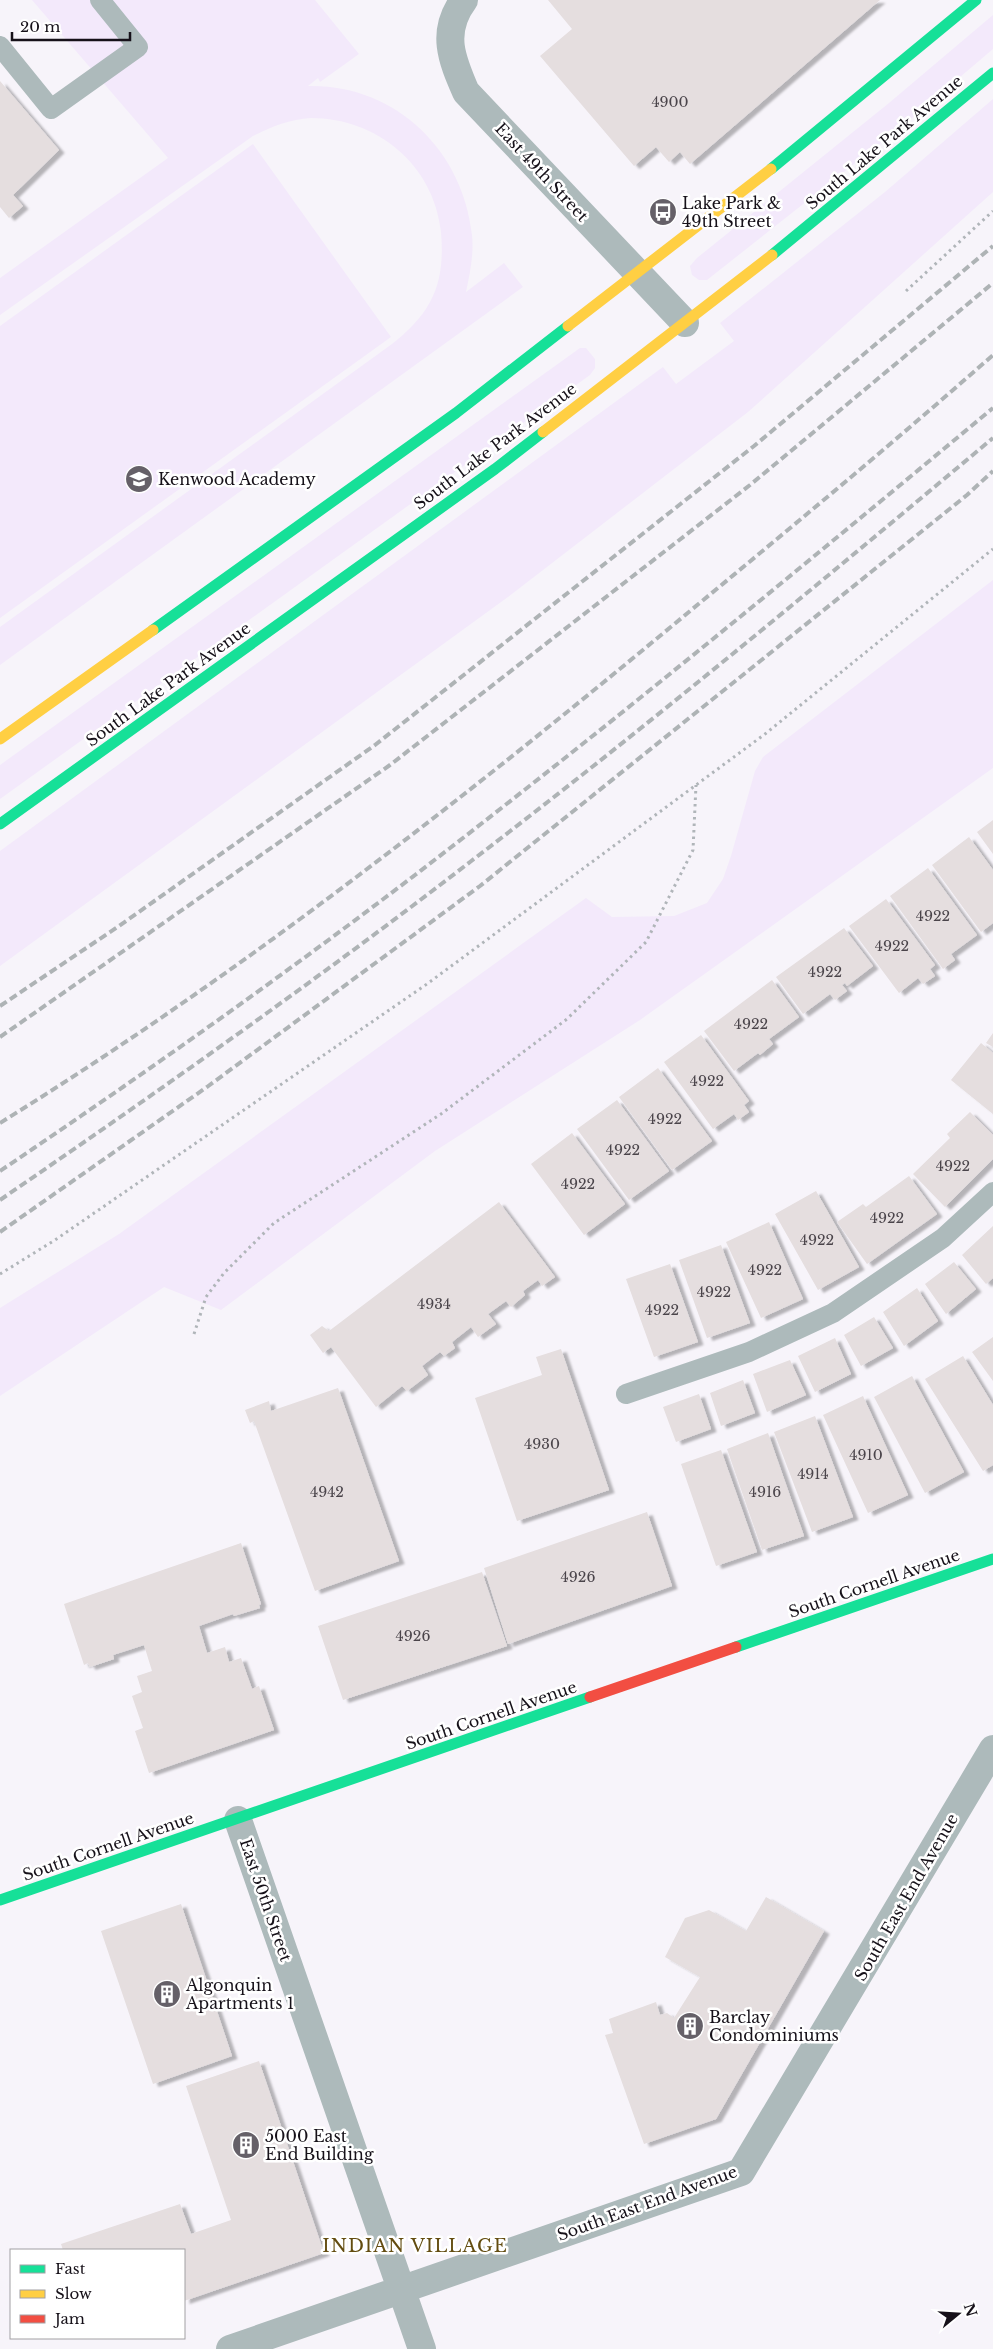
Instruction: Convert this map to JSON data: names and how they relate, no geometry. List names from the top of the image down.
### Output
{
  "streets": {
    "street": [
      "South Lake Park Avenue",
      "East 49th Street",
      "South Cornell Avenue",
      "South East End Avenue",
      "East 50th Street"
    ]
  },
  "crossings": [
    ["South Lake Park Avenue", "East 49th Street"],
    ["South Cornell Avenue", "East 50th Street"],
    ["South East End Avenue", "East 50th Street"]
  ],
  "districts": ["INDIAN VILLAGE"],
  "places": {
    "bus stop": ["Lake Park & 49th Street"],
    "school or university": ["Kenwood Academy"],
    "building": ["Algonquin Apartments 1", "Barclay Condominiums", "5000 East End Building"]
  },
  "house_numbers": [
    "4900",
    "4922",
    "4922",
    "4922",
    "4922",
    "4922",
    "4922",
    "4922",
    "4922",
    "4922",
    "4922",
    "4922",
    "4922",
    "4922",
    "4934",
    "4922",
    "4930",
    "4910",
    "4914",
    "4942",
    "4916",
    "4926",
    "4926"
  ],
  "legend": ["Fast", "Slow", "Jam"],
  "scale_bar": "20 m",
  "north": "right"
}
